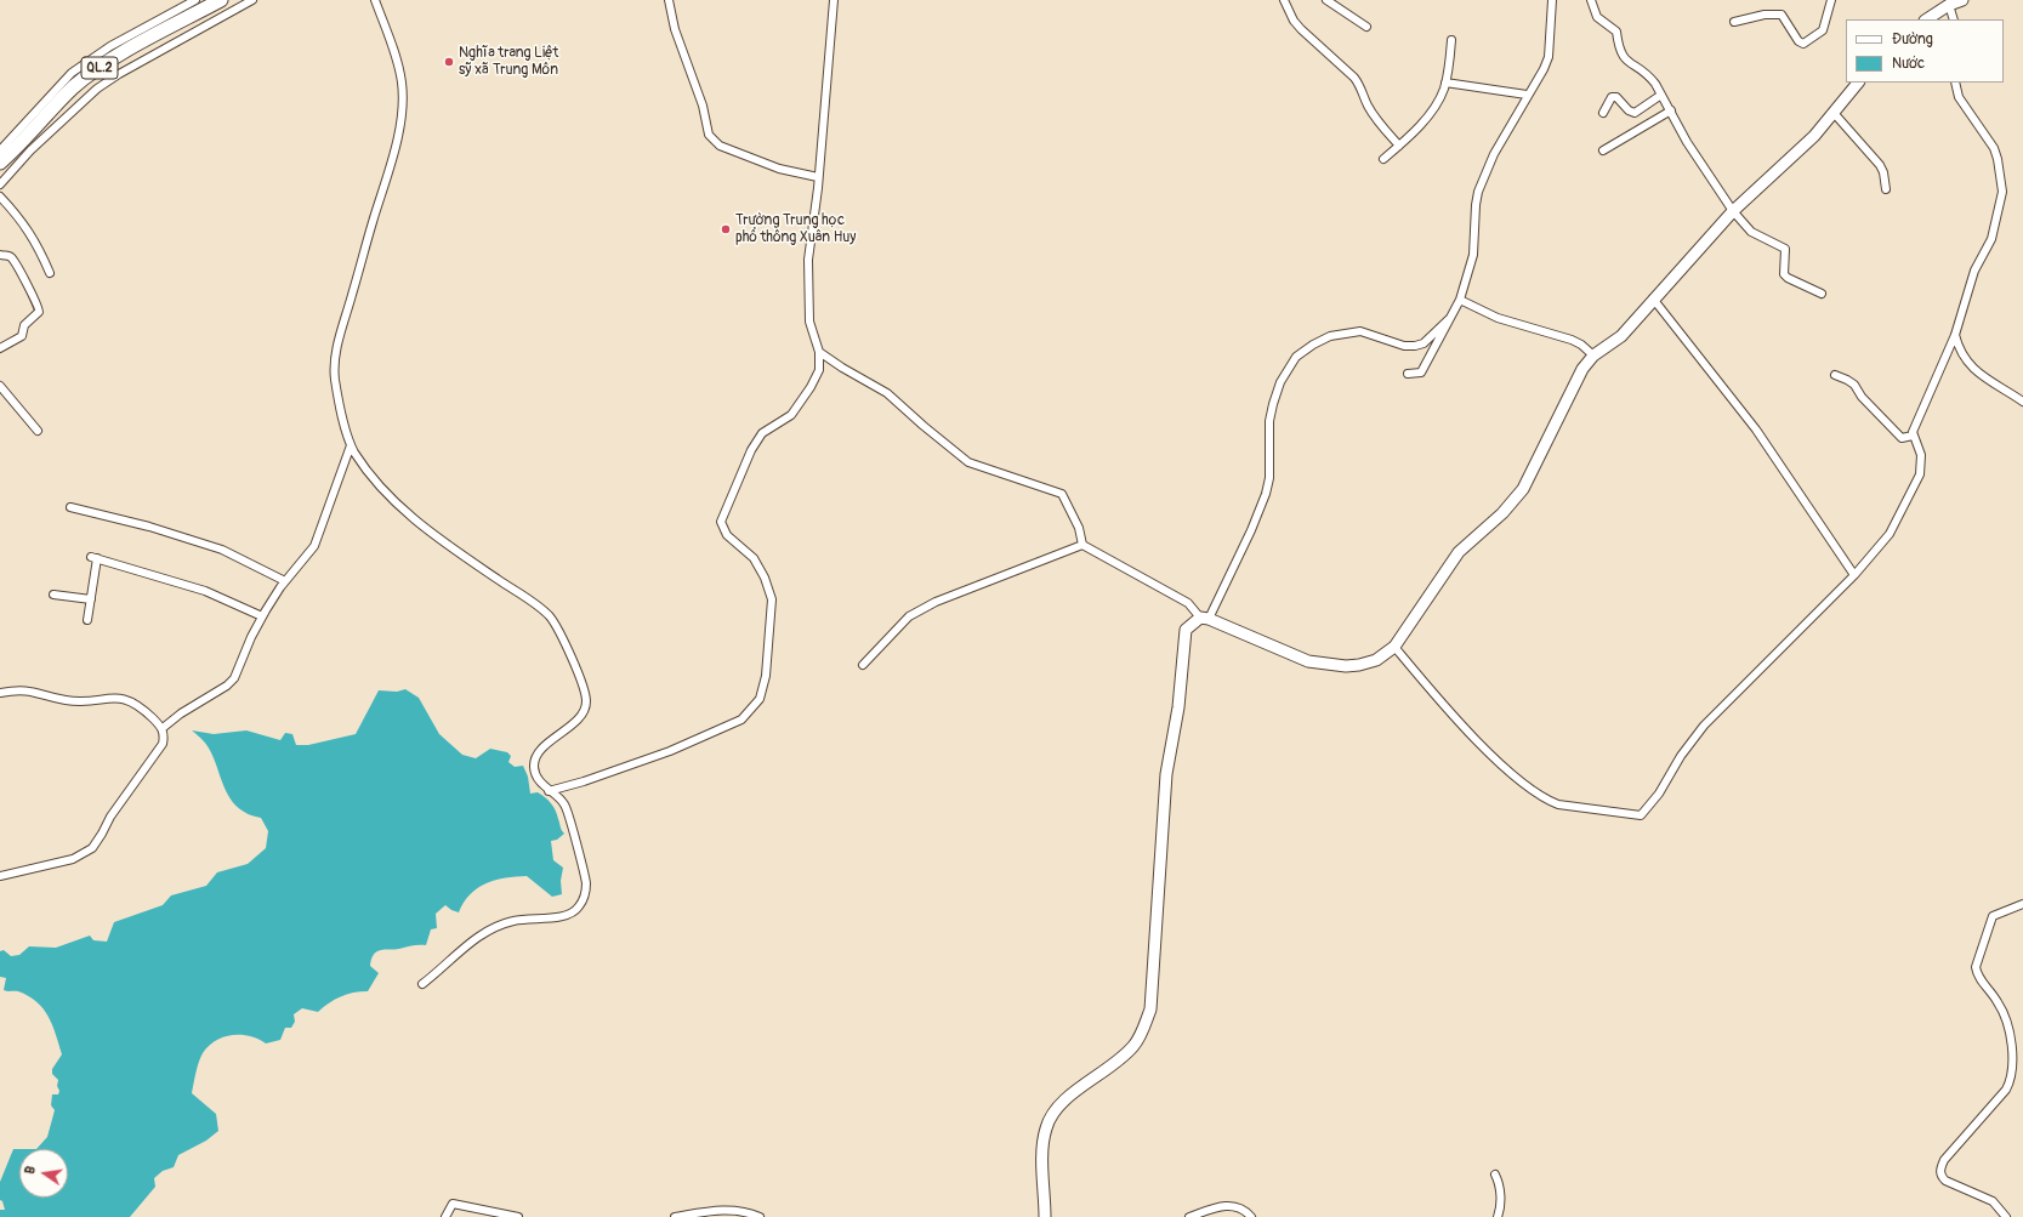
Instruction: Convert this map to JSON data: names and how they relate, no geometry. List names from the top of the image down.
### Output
{
  "streets": {
    "highway": ["QL.2"]
  },
  "places": ["Nghĩa trang Liệt sỹ xã Trung Môn", "Trường Trung học phổ thông Xuân Huy"],
  "legend": ["Đường", "Nước"],
  "north": "left"
}
